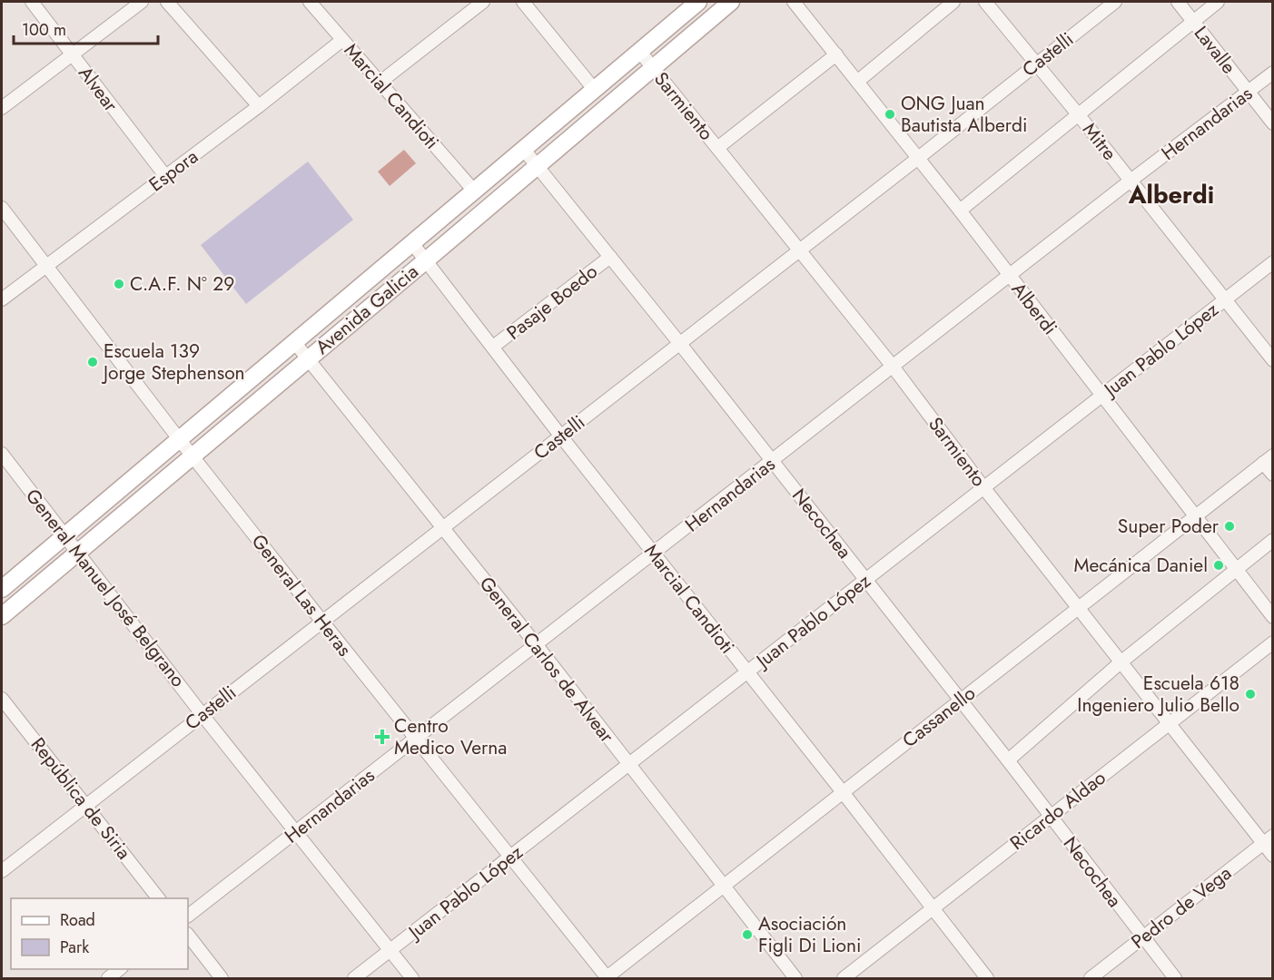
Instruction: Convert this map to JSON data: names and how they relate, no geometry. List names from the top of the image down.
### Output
{
  "streets": {
    "main road": ["Avenida Galicia"],
    "street": [
      "Lavalle",
      "Castelli",
      "Alvear",
      "Marcial Candioti",
      "Sarmiento",
      "Hernandarias",
      "Mitre",
      "Espora",
      "Pasaje Boedo",
      "Alberdi",
      "Juan Pablo López",
      "Necochea",
      "General Manuel José Belgrano",
      "General Las Heras",
      "General Carlos de Alvear",
      "Cassanello",
      "República de Siria",
      "Ricardo Aldao",
      "Pedro de Vega"
    ]
  },
  "crossings": [
    ["Lavalle", "Hernandarias"],
    ["Castelli", "Marcial Candioti"],
    ["Castelli", "Sarmiento"],
    ["Castelli", "Mitre"],
    ["Castelli", "Alberdi"],
    ["Castelli", "Necochea"],
    ["Castelli", "General Manuel José Belgrano"],
    ["Castelli", "General Las Heras"],
    ["Castelli", "General Carlos de Alvear"],
    ["Castelli", "República de Siria"],
    ["Alvear", "Espora"],
    ["Marcial Candioti", "Hernandarias"],
    ["Marcial Candioti", "Espora"],
    ["Marcial Candioti", "Pasaje Boedo"],
    ["Marcial Candioti", "Avenida Galicia"],
    ["Marcial Candioti", "Juan Pablo López"],
    ["Marcial Candioti", "Cassanello"],
    ["Marcial Candioti", "Ricardo Aldao"],
    ["Sarmiento", "Hernandarias"],
    ["Sarmiento", "Avenida Galicia"],
    ["Sarmiento", "Juan Pablo López"],
    ["Sarmiento", "Cassanello"],
    ["Sarmiento", "Ricardo Aldao"],
    ["Sarmiento", "Pedro de Vega"],
    ["Hernandarias", "Mitre"],
    ["Hernandarias", "Alberdi"],
    ["Hernandarias", "Necochea"],
    ["Hernandarias", "General Manuel José Belgrano"],
    ["Hernandarias", "General Las Heras"],
    ["Hernandarias", "General Carlos de Alvear"],
    ["Mitre", "Juan Pablo López"],
    ["Espora", "General Las Heras"],
    ["Pasaje Boedo", "Necochea"],
    ["Alberdi", "Juan Pablo López"],
    ["Alberdi", "Cassanello"],
    ["Avenida Galicia", "Necochea"],
    ["Avenida Galicia", "General Manuel José Belgrano"],
    ["Avenida Galicia", "General Las Heras"],
    ["Avenida Galicia", "General Carlos de Alvear"],
    ["Juan Pablo López", "Necochea"],
    ["Juan Pablo López", "General Manuel José Belgrano"],
    ["Juan Pablo López", "General Las Heras"],
    ["Juan Pablo López", "General Carlos de Alvear"],
    ["Necochea", "Cassanello"],
    ["Necochea", "Ricardo Aldao"],
    ["Necochea", "Pedro de Vega"],
    ["General Las Heras", "Cassanello"],
    ["General Carlos de Alvear", "Cassanello"]
  ],
  "districts": ["Alberdi"],
  "places": {
    "other": [
      "ONG Juan Bautista Alberdi",
      "C.A.F. Nº 29",
      "Escuela 139 Jorge Stephenson",
      "Super Poder",
      "Mecánica Daniel",
      "Escuela 618 Ingeniero Julio Bello",
      "Asociación Figli Di Lioni"
    ],
    "health": ["Centro Medico Verna"]
  },
  "legend": ["Road", "Park"],
  "scale_bar": "100 m"
}
